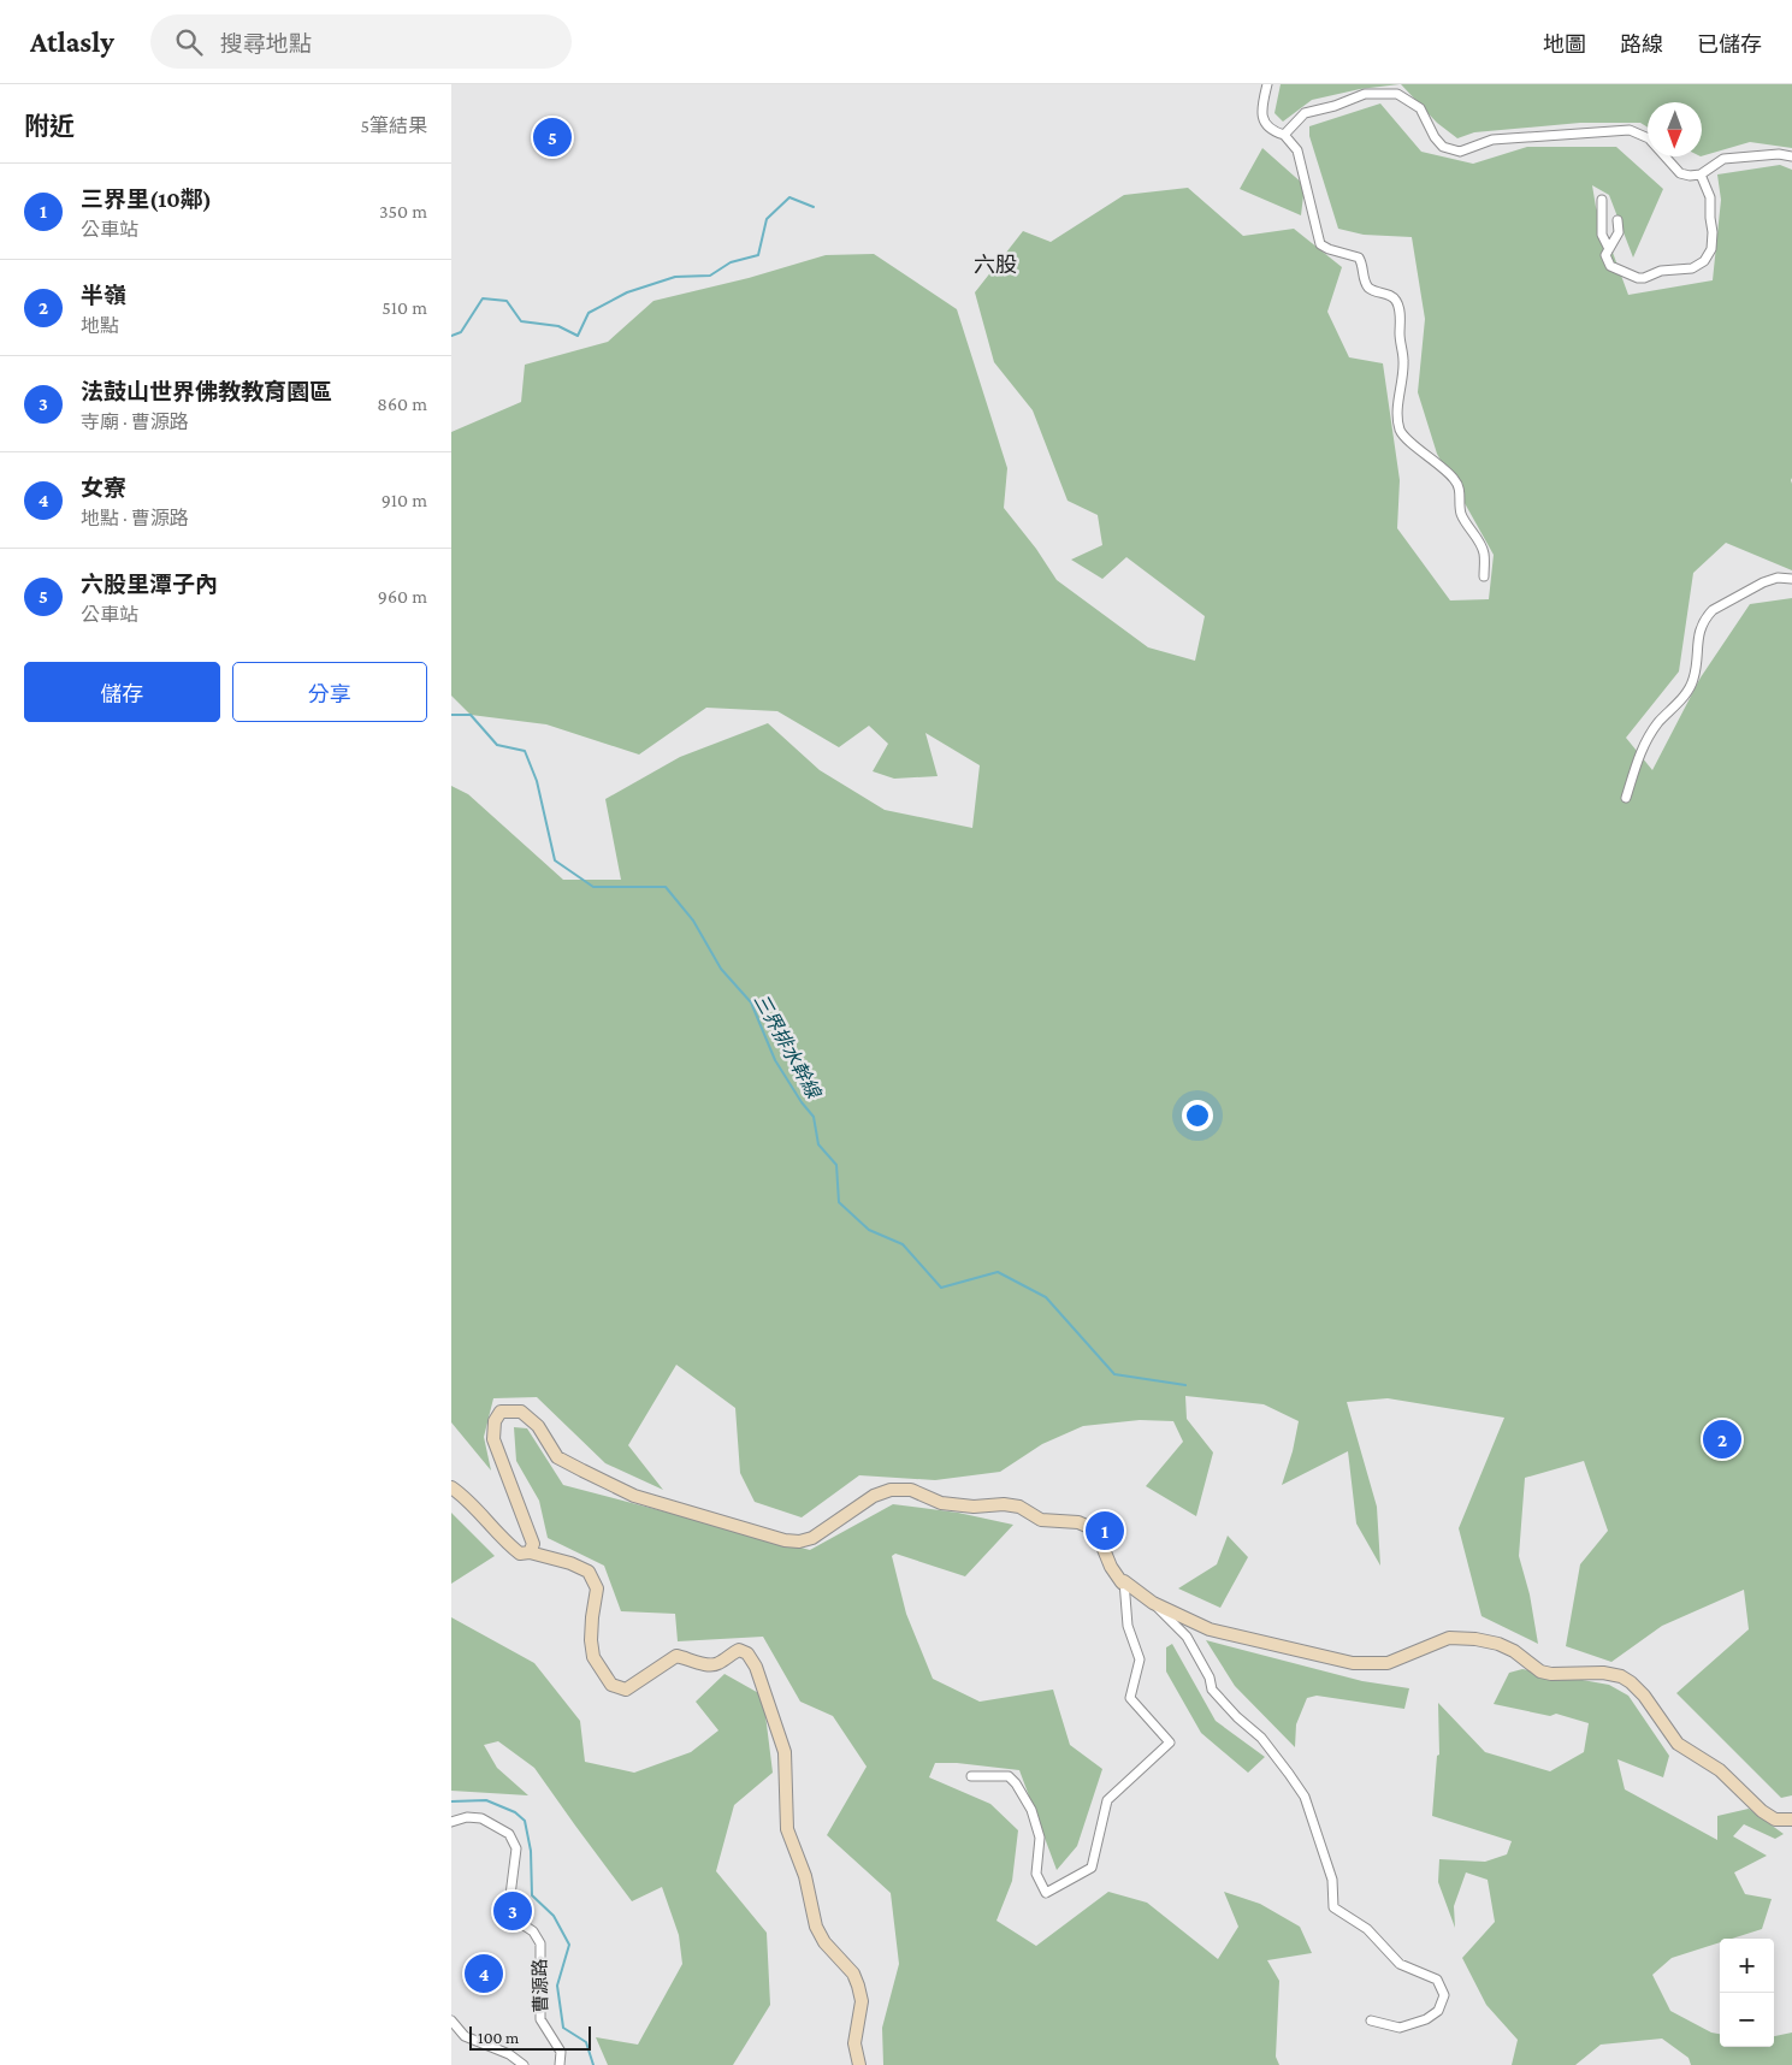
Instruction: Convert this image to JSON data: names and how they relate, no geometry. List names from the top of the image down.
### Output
{
  "streets": {
    "street": ["曹源路"]
  },
  "districts": ["六股"],
  "water": ["三界排水幹線"],
  "scale_bar": "100 m",
  "north": "bottom",
  "page": {
    "header": "Atlasly",
    "search": "搜尋地點",
    "nav": ["地圖", "路線", "已儲存"],
    "heading": ["附近", "5筆結果"],
    "pins": [
      "5",
      "2",
      "1",
      "3",
      "4"
    ],
    "list": [
      {
        "mark": "1",
        "name": "三界里(10鄰)",
        "note": "公車站",
        "value": "350 m"
      },
      {
        "mark": "2",
        "name": "半嶺",
        "note": "地點",
        "value": "510 m"
      },
      {
        "mark": "3",
        "name": "法鼓山世界佛教教育園區",
        "note": "寺廟 · 曹源路",
        "value": "860 m"
      },
      {
        "mark": "4",
        "name": "女寮",
        "note": "地點 · 曹源路",
        "value": "910 m"
      },
      {
        "mark": "5",
        "name": "六股里潭子內",
        "note": "公車站",
        "value": "960 m"
      }
    ],
    "buttons": ["儲存", "分享"],
    "map_buttons": ["+", "−"],
    "scale": "100 m"
  }
}
